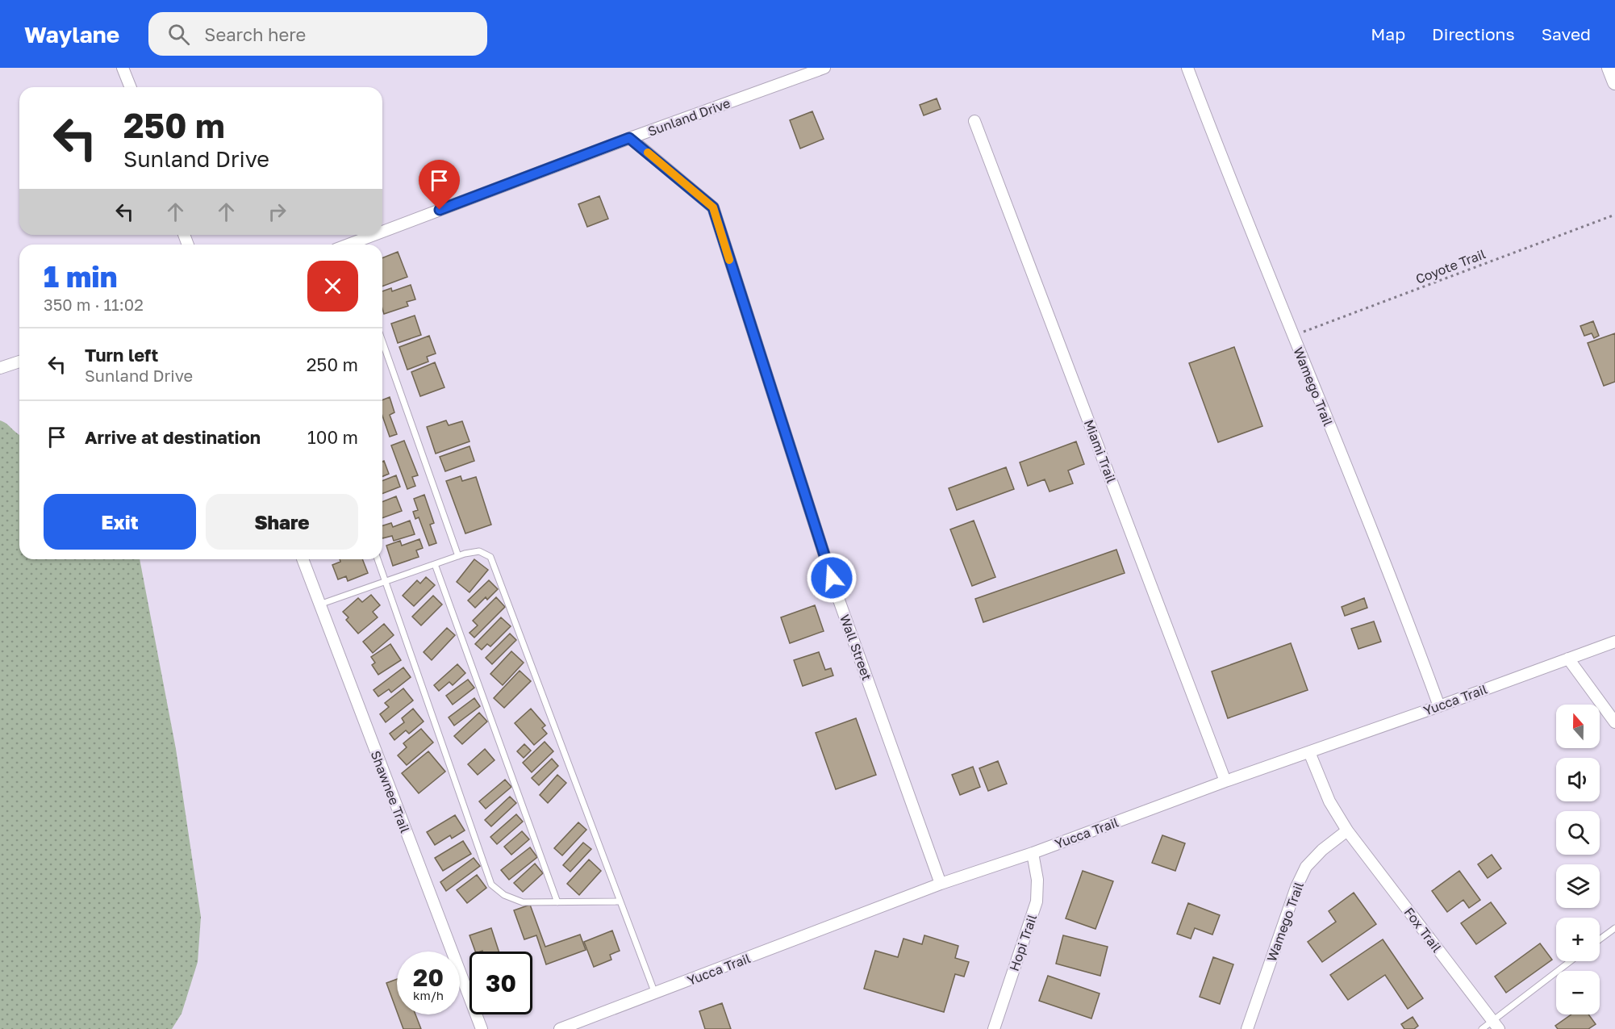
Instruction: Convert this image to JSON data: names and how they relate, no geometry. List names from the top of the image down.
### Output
{
  "streets": {
    "street": [
      "Sunland Drive",
      "Wamego Trail",
      "Miami Trail",
      "Wall Street",
      "Yucca Trail",
      "Shawnee Trail",
      "Fox Trail",
      "Hopi Trail"
    ],
    "path": ["Coyote Trail"]
  },
  "crossings": [
    ["Sunland Drive", "Wall Street"],
    ["Coyote Trail", "Wamego Trail"],
    ["Wamego Trail", "Yucca Trail"],
    ["Wamego Trail", "Fox Trail"],
    ["Miami Trail", "Yucca Trail"],
    ["Wall Street", "Yucca Trail"],
    ["Yucca Trail", "Hopi Trail"]
  ],
  "north": "top",
  "page": {
    "header": "Waylane",
    "search": "Search here",
    "nav": ["Map", "Directions", "Saved"],
    "turn": ["250 m", "Sunland Drive"],
    "heading": ["1 min", "350 m · 11:02"],
    "list": [
      {
        "name": "Turn left",
        "note": "Sunland Drive",
        "value": "250 m"
      },
      {
        "name": "Arrive at destination",
        "value": "100 m"
      }
    ],
    "buttons": ["Exit", "Share"],
    "map_buttons": ["+", "−"],
    "speed": "20 km/h",
    "limit": "30"
  }
}
